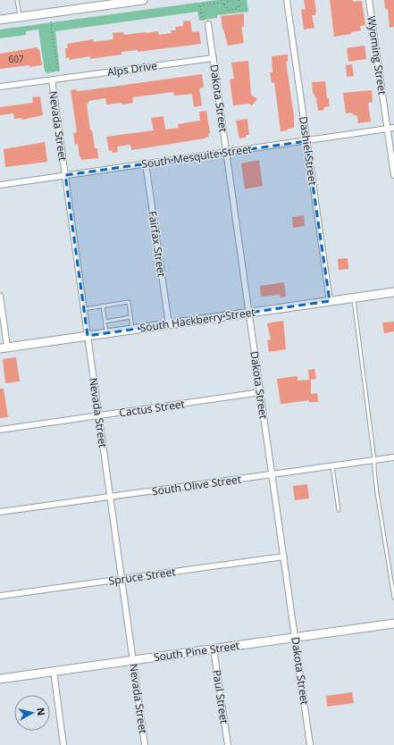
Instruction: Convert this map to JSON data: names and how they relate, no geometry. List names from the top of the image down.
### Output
{
  "streets": {
    "street": [
      "Wyoming Street",
      "Alps Drive",
      "Dakota Street",
      "Nevada Street",
      "Dashiel Street",
      "South Mesquite Street",
      "Fairfax Street",
      "South Hackberry Street",
      "Cactus Street",
      "South Olive Street",
      "Spruce Street",
      "South Pine Street",
      "Paul Street"
    ]
  },
  "crossings": [
    ["Wyoming Street", "South Mesquite Street"],
    ["Alps Drive", "Dakota Street"],
    ["Alps Drive", "Nevada Street"],
    ["Dakota Street", "South Mesquite Street"],
    ["Dakota Street", "South Hackberry Street"],
    ["Dakota Street", "Cactus Street"],
    ["Dakota Street", "South Olive Street"],
    ["Dakota Street", "Spruce Street"],
    ["Dakota Street", "South Pine Street"],
    ["Nevada Street", "South Mesquite Street"],
    ["Nevada Street", "South Hackberry Street"],
    ["Nevada Street", "Cactus Street"],
    ["Nevada Street", "South Olive Street"],
    ["Nevada Street", "Spruce Street"],
    ["Nevada Street", "South Pine Street"],
    ["Dashiel Street", "South Mesquite Street"],
    ["Dashiel Street", "South Hackberry Street"],
    ["South Mesquite Street", "Fairfax Street"],
    ["Fairfax Street", "South Hackberry Street"],
    ["South Pine Street", "Paul Street"]
  ],
  "house_numbers": ["607"],
  "north": "right"
}
